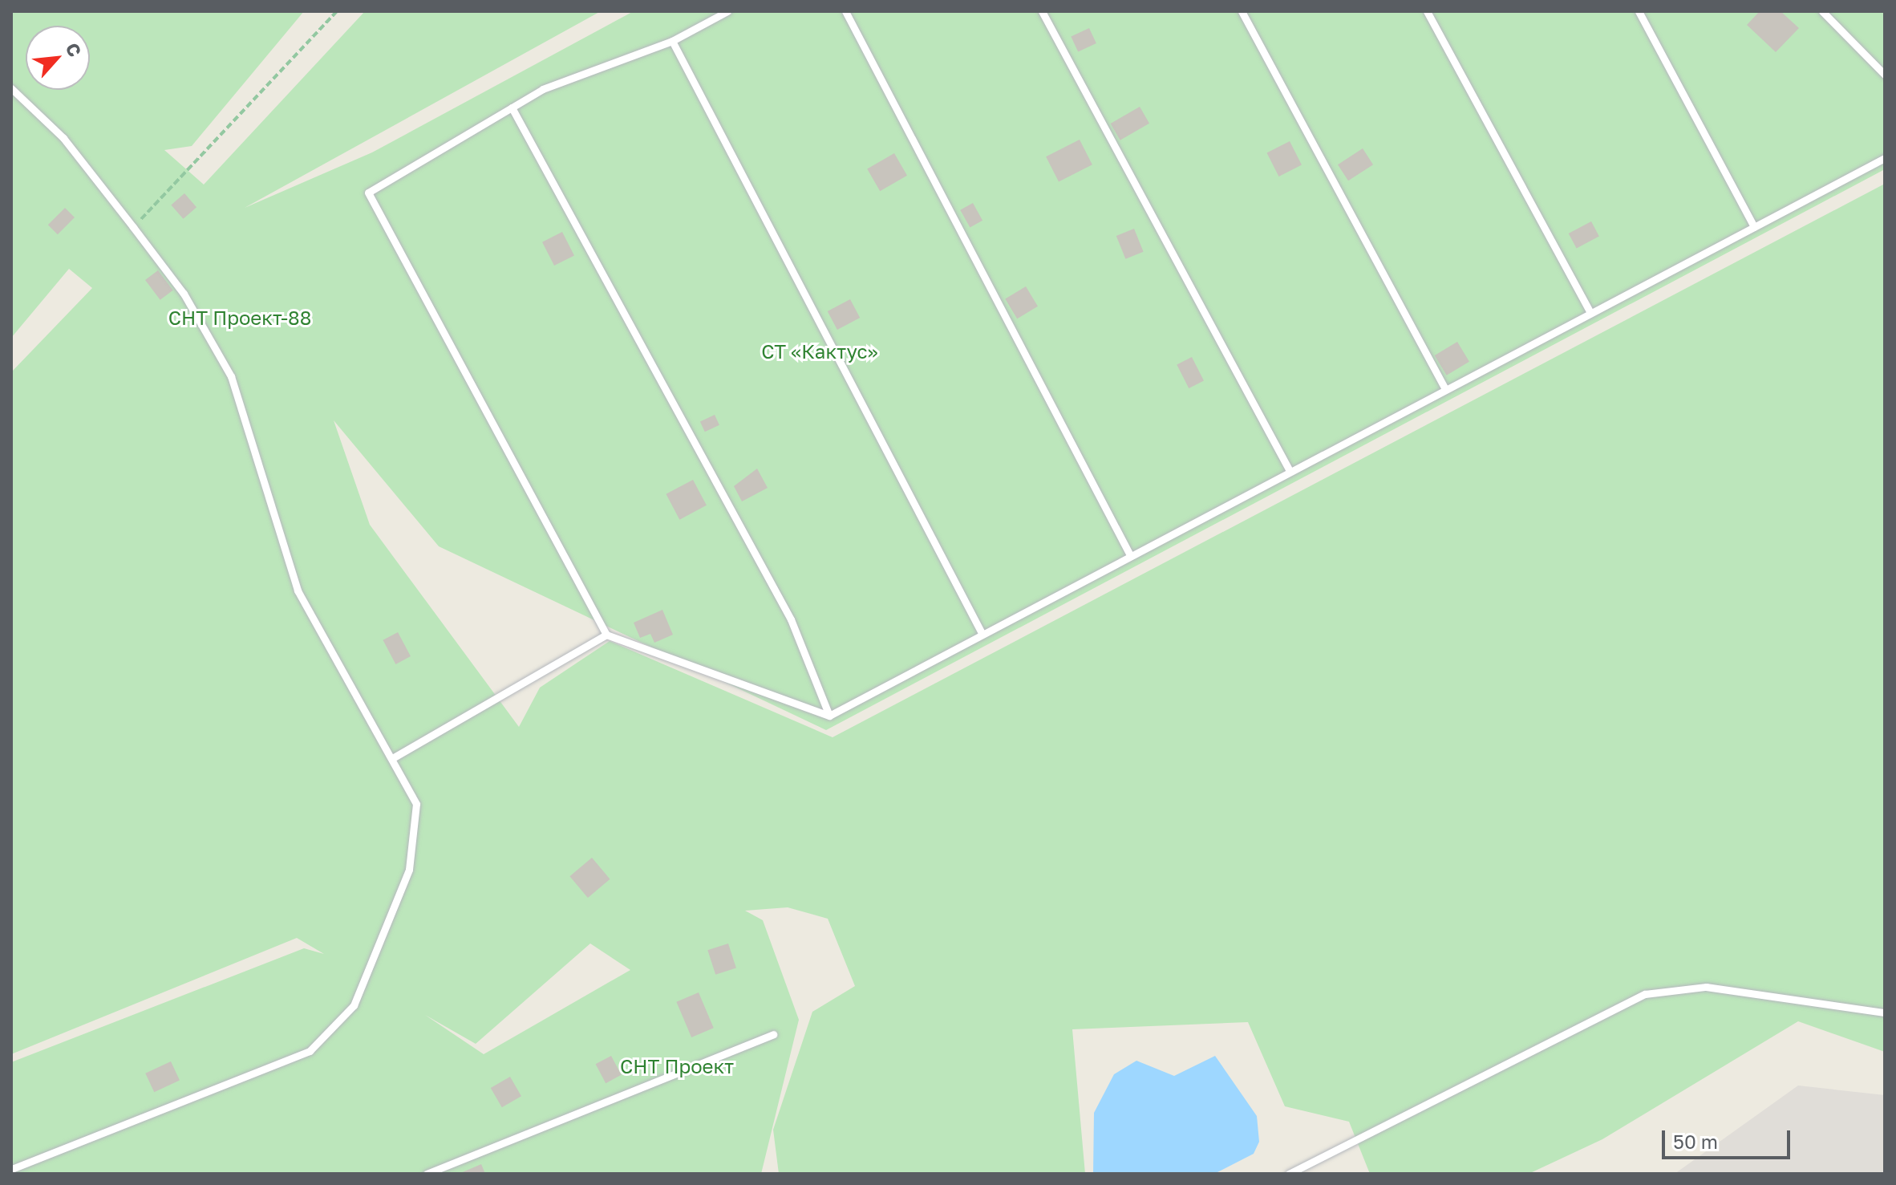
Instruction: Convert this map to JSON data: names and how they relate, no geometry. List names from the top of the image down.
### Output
{
  "parks": ["СНТ Проект-88", "СТ «Кактус»", "СНТ Проект"],
  "scale_bar": "50 m",
  "north": "top right"
}
